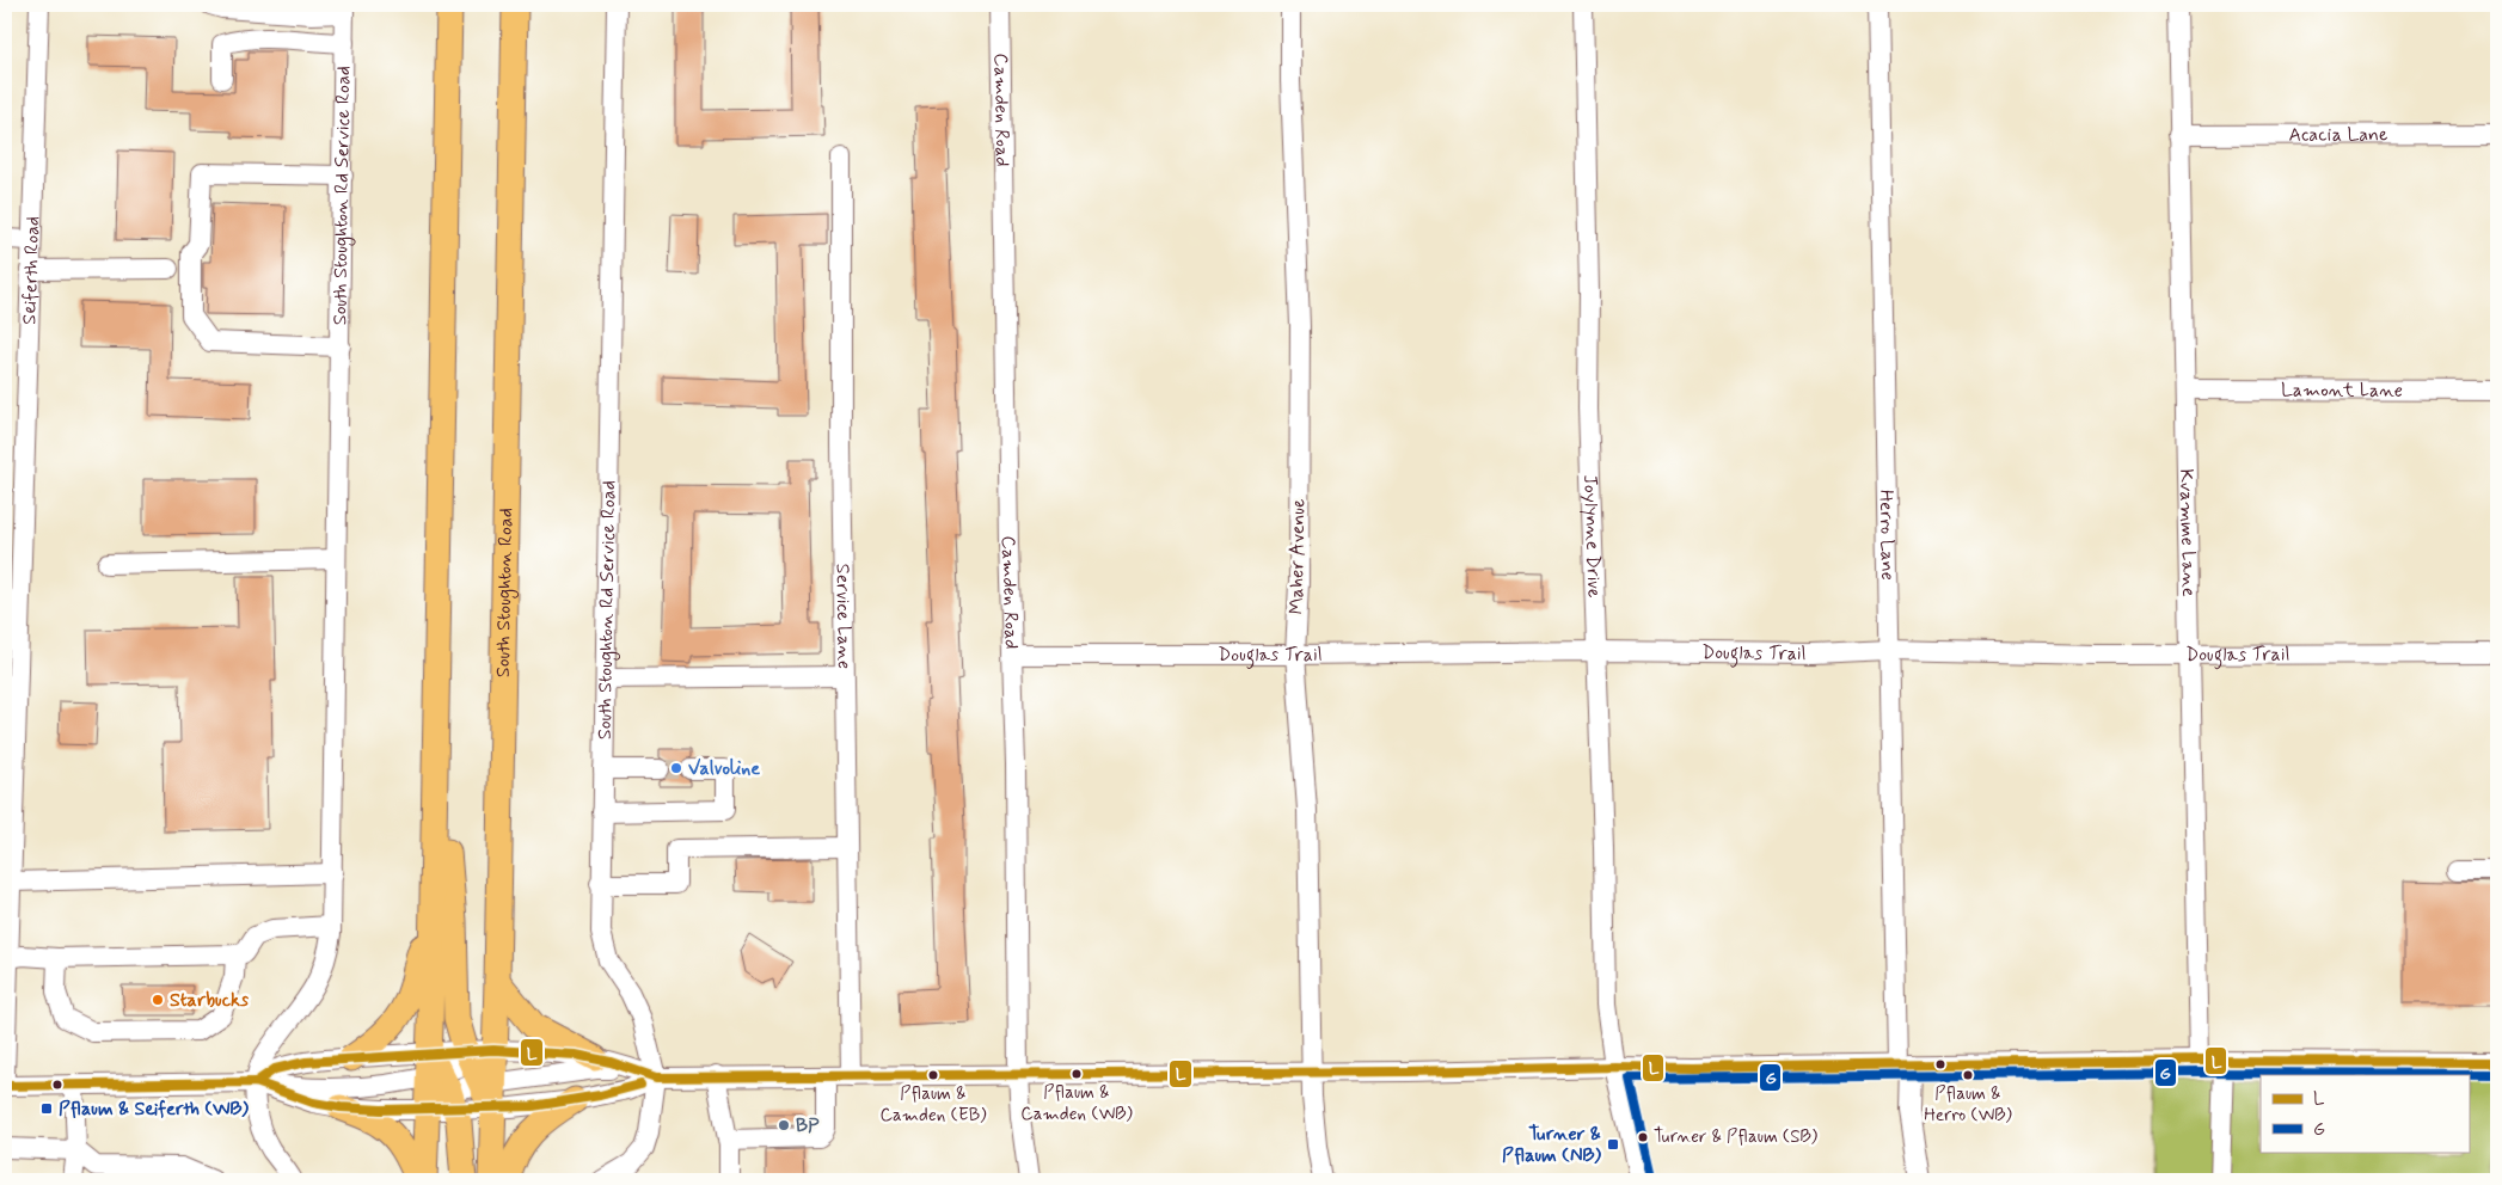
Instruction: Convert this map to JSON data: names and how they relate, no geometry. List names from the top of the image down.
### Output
{
  "streets": {
    "main road": ["South Stoughton Road"],
    "street": [
      "Camden Road",
      "Acacia Lane",
      "South Stoughton Rd Service Road",
      "Seiferth Road",
      "Lamont Lane",
      "Kvamme Lane",
      "Herro Lane",
      "Joylynne Drive",
      "Maher Avenue",
      "Service Lane",
      "Douglas Trail"
    ]
  },
  "crossings": [
    ["Camden Road", "Douglas Trail"],
    ["Acacia Lane", "Kvamme Lane"],
    ["Lamont Lane", "Kvamme Lane"],
    ["Kvamme Lane", "Douglas Trail"],
    ["Herro Lane", "Douglas Trail"],
    ["Joylynne Drive", "Douglas Trail"],
    ["Maher Avenue", "Douglas Trail"]
  ],
  "places": {
    "other": [
      "Valvoline",
      "Starbucks",
      "Pflaum & Camden (WB)",
      "Pflaum & Camden (EB)",
      "Pflaum & Herro (WB)",
      "BP",
      "Turner & Pflaum (SB)"
    ],
    "transit": ["Pflaum & Seiferth (WB)", "Turner & Pflaum (NB)"]
  },
  "lines": ["transit line L", "transit line G"],
  "legend": ["L", "G"]
}
